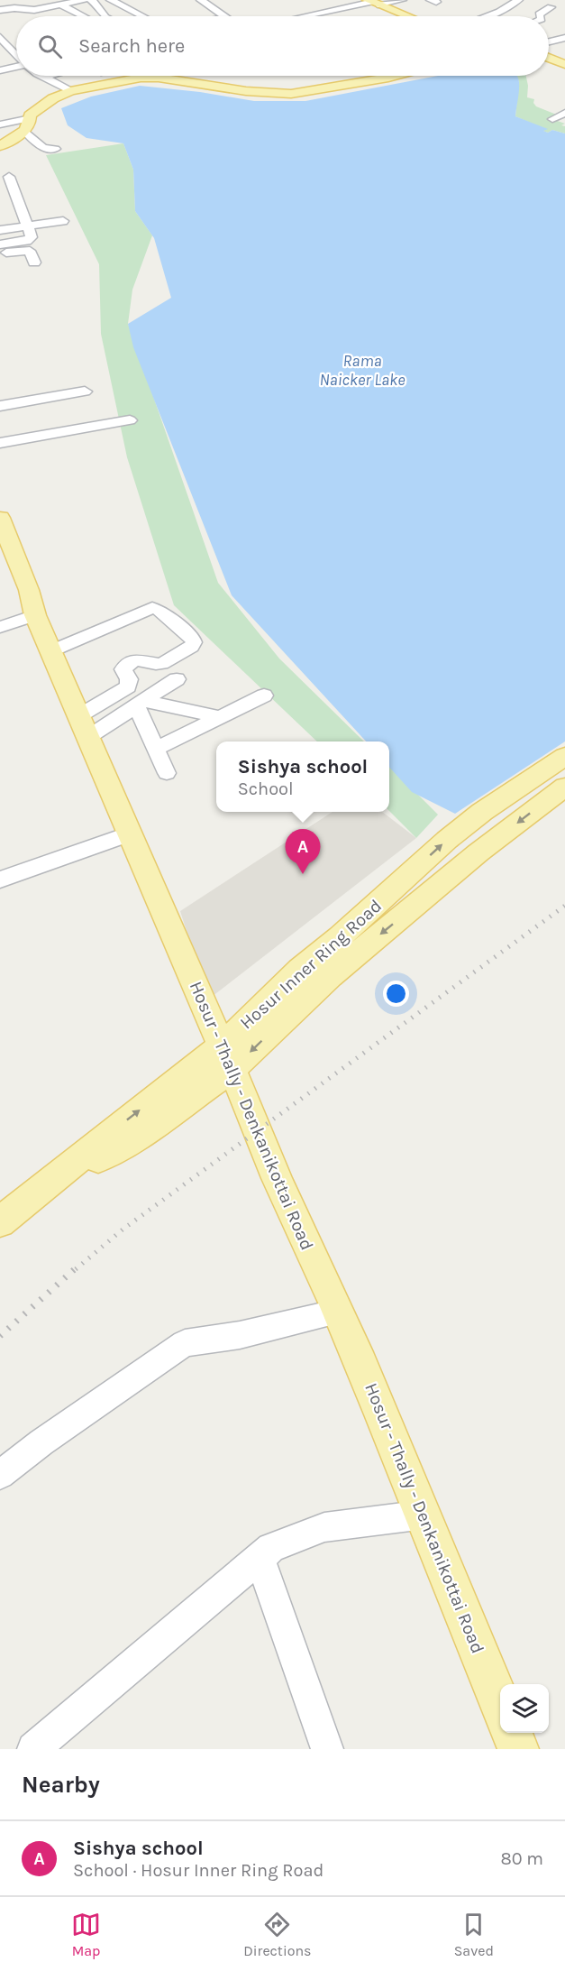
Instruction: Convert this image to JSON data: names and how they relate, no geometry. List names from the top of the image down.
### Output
{
  "streets": {
    "main road": ["Hosur Inner Ring Road", "Hosur - Thally - Denkanikottai Road"]
  },
  "crossings": [
    ["Hosur Inner Ring Road", "Hosur - Thally - Denkanikottai Road"]
  ],
  "water": ["Rama Naicker Lake"],
  "page": {
    "search": "Search here",
    "popup": ["Sishya school", "School"],
    "pins": "A",
    "heading": "Nearby",
    "list": [
      {
        "mark": "A",
        "name": "Sishya school",
        "note": "School · Hosur Inner Ring Road",
        "value": "80 m"
      }
    ],
    "nav": ["Map", "Directions", "Saved"]
  }
}
